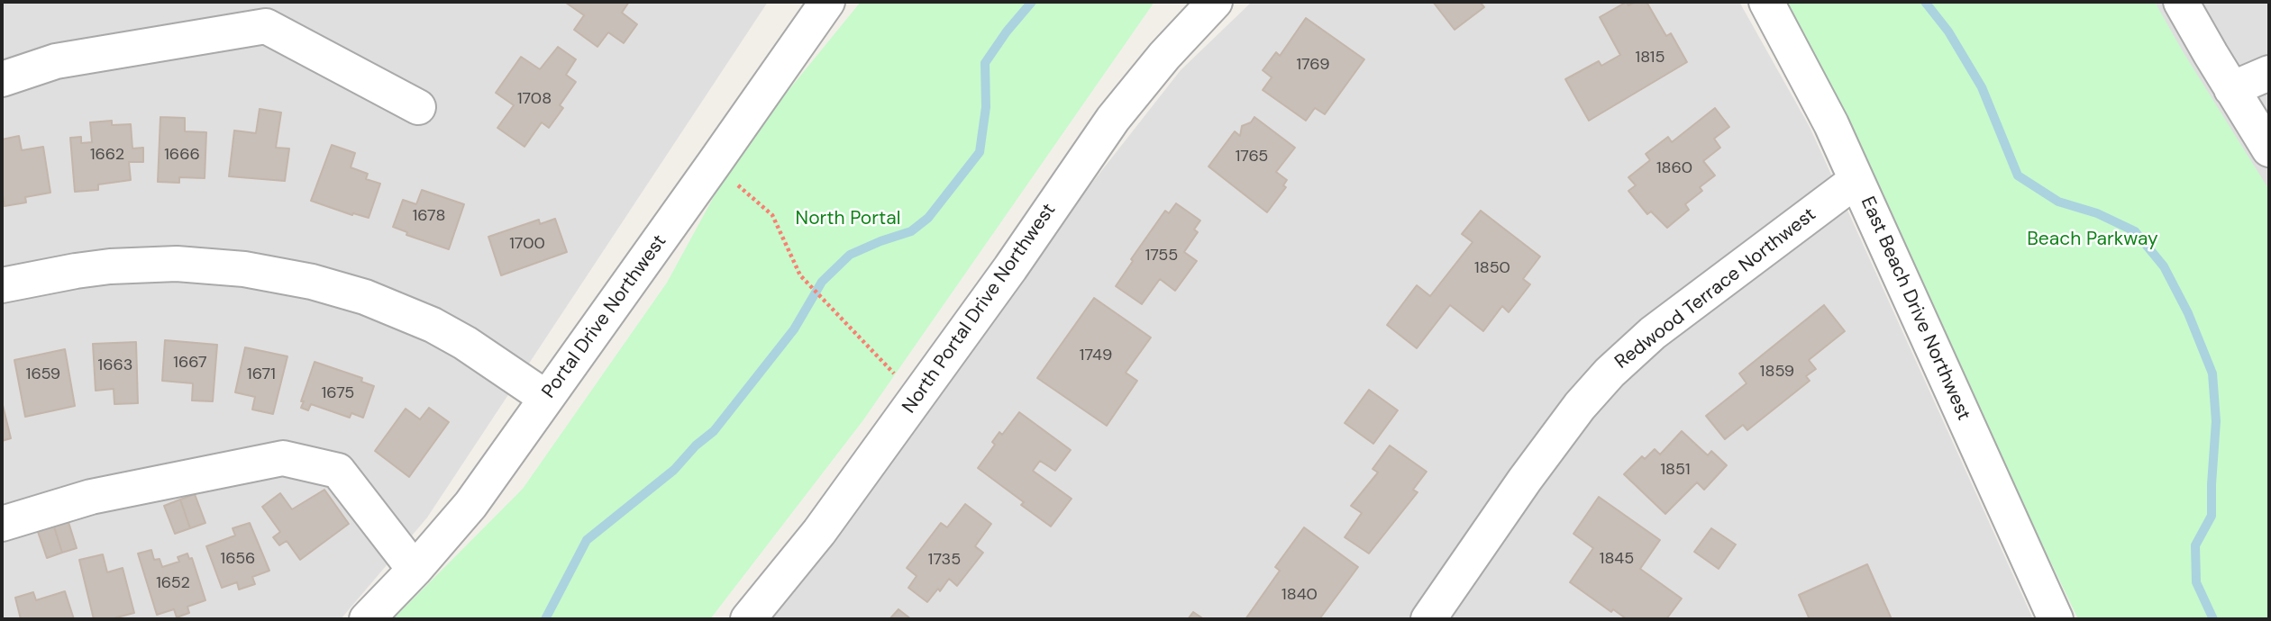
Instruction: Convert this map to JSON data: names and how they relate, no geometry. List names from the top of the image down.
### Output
{
  "streets": {
    "street": [
      "Redwood Terrace Northwest",
      "North Portal Drive Northwest",
      "East Beach Drive Northwest",
      "Portal Drive Northwest"
    ]
  },
  "crossings": [
    ["Redwood Terrace Northwest", "East Beach Drive Northwest"]
  ],
  "parks": ["North Portal", "Beach Parkway"],
  "house_numbers": [
    "1815",
    "1769",
    "1708",
    "1662",
    "1666",
    "1765",
    "1860",
    "1678",
    "1700",
    "1755",
    "1850",
    "1749",
    "1667",
    "1663",
    "1859",
    "1659",
    "1671",
    "1675",
    "1851",
    "1656",
    "1845",
    "1735",
    "1652",
    "1840"
  ]
}
